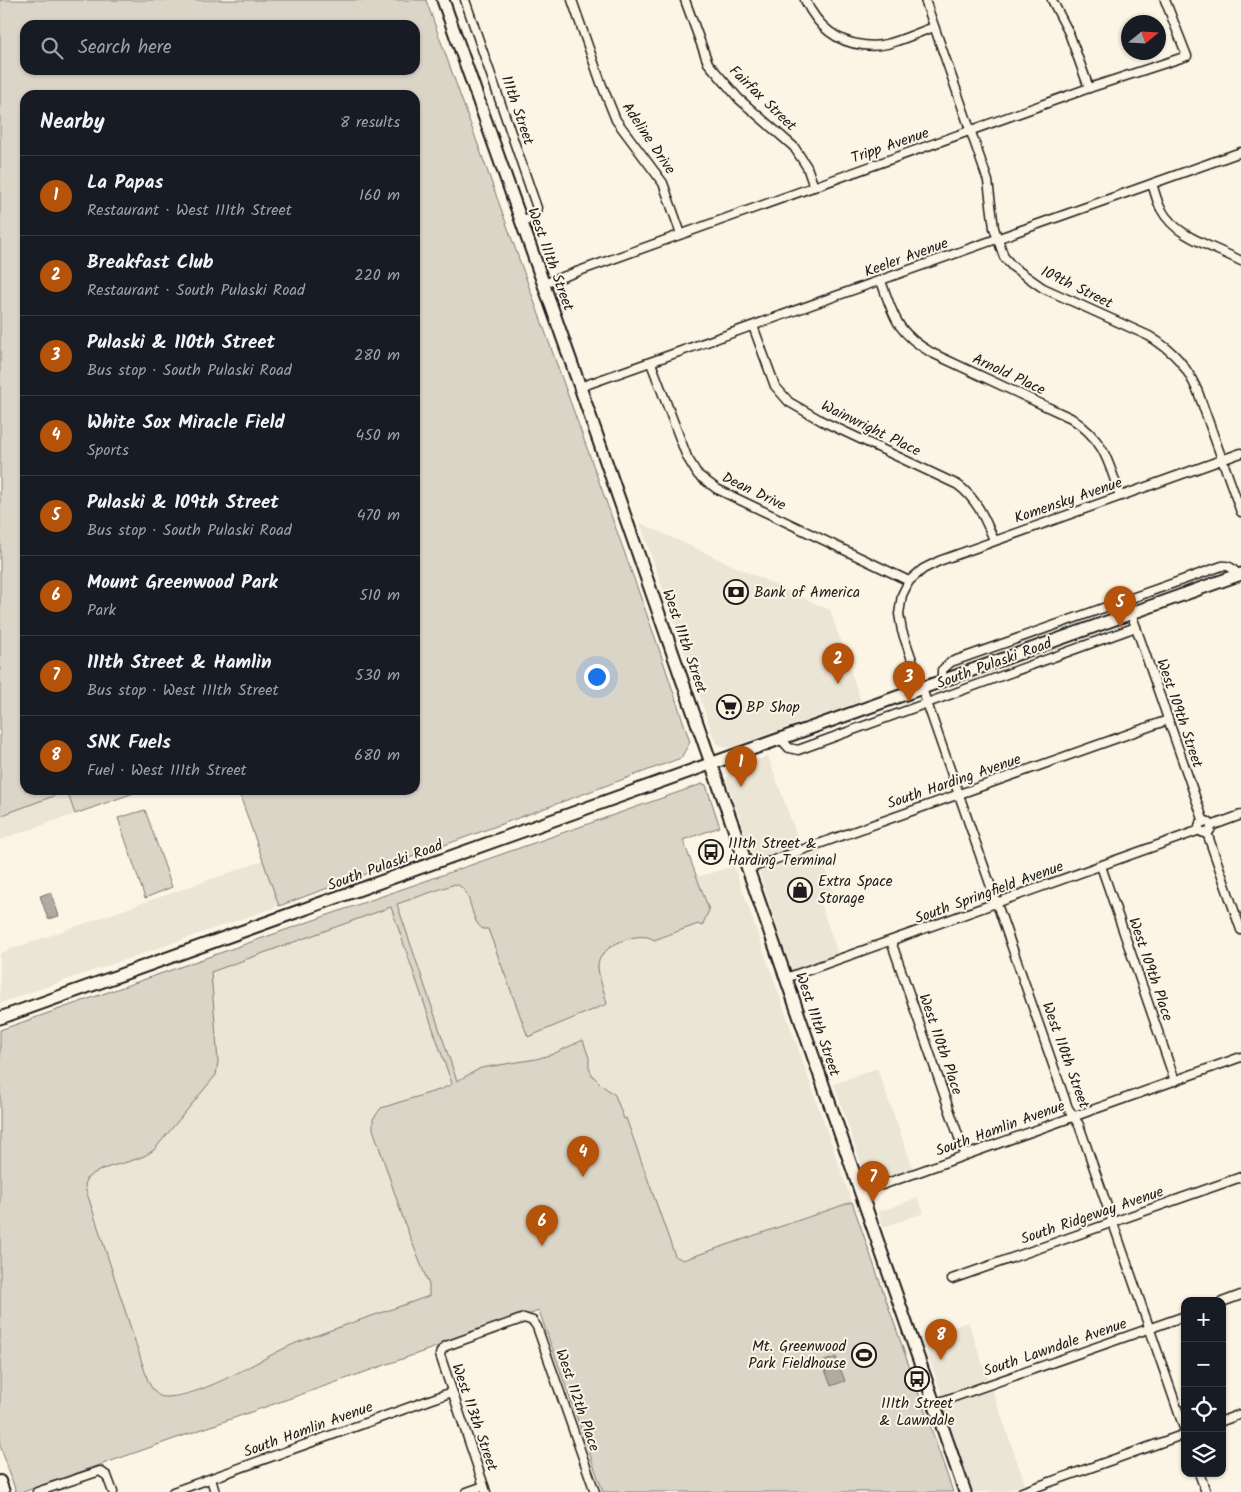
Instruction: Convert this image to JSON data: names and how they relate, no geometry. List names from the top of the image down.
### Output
{
  "streets": {
    "main road": ["West 111th Street", "South Pulaski Road"],
    "street": [
      "Fairfax Street",
      "111th Street",
      "Adeline Drive",
      "Tripp Avenue",
      "Keeler Avenue",
      "109th Street",
      "Arnold Place",
      "Wainwright Place",
      "Dean Drive",
      "Komensky Avenue",
      "West 109th Street",
      "South Harding Avenue",
      "South Springfield Avenue",
      "West 109th Place",
      "West 110th Place",
      "West 110th Street",
      "South Hamlin Avenue",
      "South Ridgeway Avenue",
      "South Lawndale Avenue",
      "West 112th Place",
      "West 113th Street"
    ]
  },
  "crossings": [
    ["Fairfax Street", "Tripp Avenue"],
    ["111th Street", "West 111th Street"],
    ["Adeline Drive", "Tripp Avenue"],
    ["Tripp Avenue", "West 111th Street"],
    ["Tripp Avenue", "109th Street"],
    ["Keeler Avenue", "West 111th Street"],
    ["Keeler Avenue", "109th Street"],
    ["Keeler Avenue", "Arnold Place"],
    ["Keeler Avenue", "Wainwright Place"],
    ["Keeler Avenue", "Dean Drive"],
    ["West 111th Street", "South Pulaski Road"],
    ["West 111th Street", "South Harding Avenue"],
    ["West 111th Street", "South Springfield Avenue"],
    ["West 111th Street", "South Lawndale Avenue"],
    ["109th Street", "Komensky Avenue"],
    ["Arnold Place", "Komensky Avenue"],
    ["Wainwright Place", "Komensky Avenue"],
    ["Dean Drive", "Komensky Avenue"],
    ["Dean Drive", "West 110th Street"],
    ["Komensky Avenue", "West 110th Street"],
    ["South Pulaski Road", "West 109th Street"],
    ["South Pulaski Road", "West 110th Street"],
    ["West 109th Street", "South Harding Avenue"],
    ["West 109th Street", "South Springfield Avenue"],
    ["South Harding Avenue", "West 110th Street"],
    ["South Springfield Avenue", "West 109th Place"],
    ["South Springfield Avenue", "West 110th Place"],
    ["South Springfield Avenue", "West 110th Street"],
    ["West 109th Place", "South Hamlin Avenue"],
    ["West 110th Place", "South Hamlin Avenue"],
    ["West 110th Street", "South Hamlin Avenue"],
    ["West 110th Street", "South Ridgeway Avenue"],
    ["West 110th Street", "South Lawndale Avenue"],
    ["South Hamlin Avenue", "West 113th Street"],
    ["West 112th Place", "West 113th Street"]
  ],
  "places": {
    "bank": ["Bank of America"],
    "supermarket": ["BP Shop"],
    "bus stop": ["111th Street & Harding Terminal", "111th Street & Lawndale"],
    "shop": ["Extra Space Storage"],
    "sports": ["Mt. Greenwood Park Fieldhouse"]
  },
  "north": "right",
  "page": {
    "search": "Search here",
    "heading": ["Nearby", "8 results"],
    "list": [
      {
        "mark": "1",
        "name": "La Papas",
        "note": "Restaurant · West 111th Street",
        "value": "160 m"
      },
      {
        "mark": "2",
        "name": "Breakfast Club",
        "note": "Restaurant · South Pulaski Road",
        "value": "220 m"
      },
      {
        "mark": "3",
        "name": "Pulaski & 110th Street",
        "note": "Bus stop · South Pulaski Road",
        "value": "280 m"
      },
      {
        "mark": "4",
        "name": "White Sox Miracle Field",
        "note": "Sports",
        "value": "450 m"
      },
      {
        "mark": "5",
        "name": "Pulaski & 109th Street",
        "note": "Bus stop · South Pulaski Road",
        "value": "470 m"
      },
      {
        "mark": "6",
        "name": "Mount Greenwood Park",
        "note": "Park",
        "value": "510 m"
      },
      {
        "mark": "7",
        "name": "111th Street & Hamlin",
        "note": "Bus stop · West 111th Street",
        "value": "530 m"
      },
      {
        "mark": "8",
        "name": "SNK Fuels",
        "note": "Fuel · West 111th Street",
        "value": "680 m"
      }
    ],
    "pins": [
      "5",
      "2",
      "3",
      "1",
      "4",
      "7",
      "6",
      "8"
    ],
    "map_buttons": ["+", "−"]
  }
}
